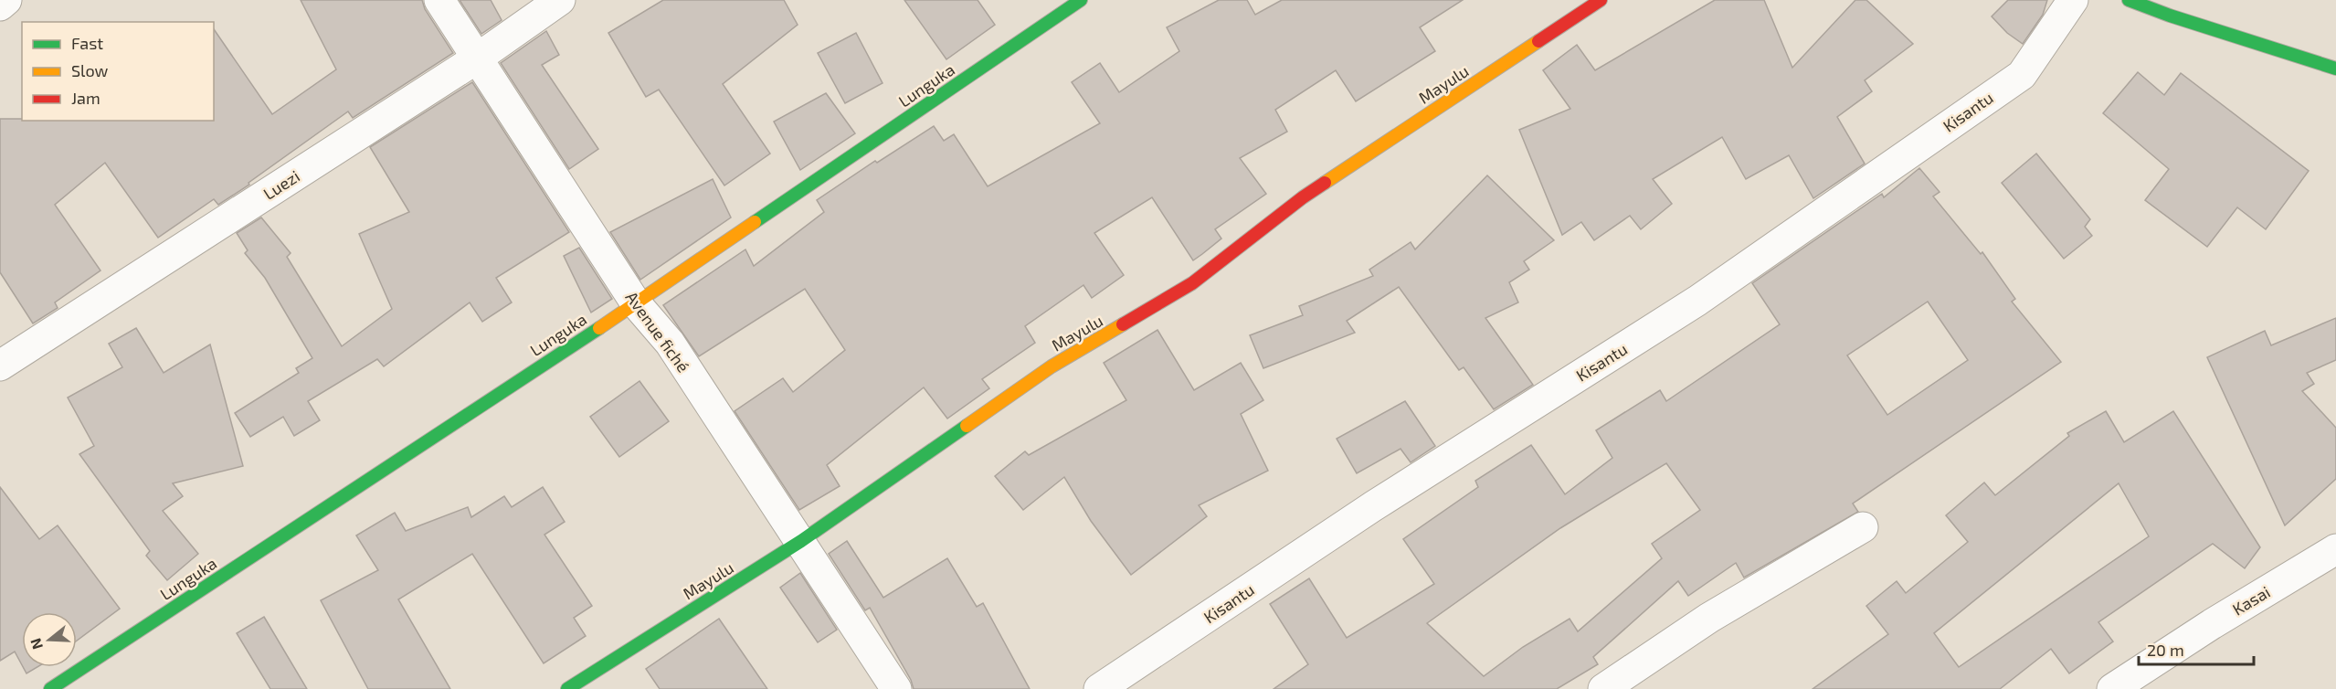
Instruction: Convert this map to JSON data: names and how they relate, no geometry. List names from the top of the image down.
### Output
{
  "streets": {
    "street": [
      "Mayulu",
      "Lunguka",
      "Kisantu",
      "Luezi",
      "Avenue fiché",
      "Kasai"
    ]
  },
  "crossings": [
    ["Mayulu", "Avenue fiché"],
    ["Lunguka", "Avenue fiché"],
    ["Luezi", "Avenue fiché"]
  ],
  "legend": ["Fast", "Slow", "Jam"],
  "scale_bar": "20 m",
  "north": "left"
}
